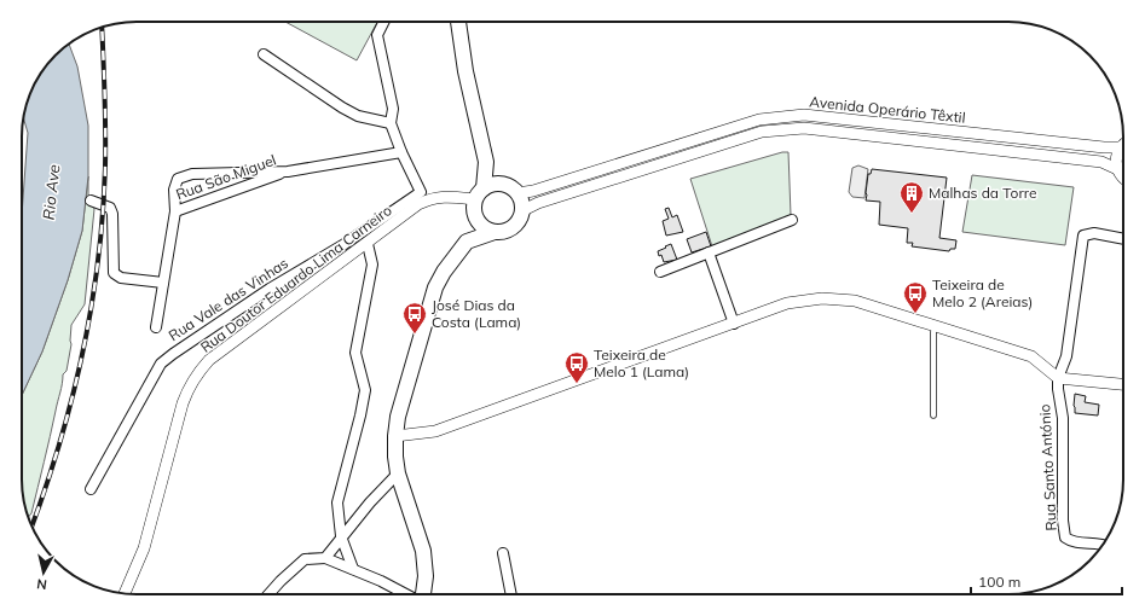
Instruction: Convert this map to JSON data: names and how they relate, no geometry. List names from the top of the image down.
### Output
{
  "streets": {
    "street": [
      "Avenida Operário Têxtil",
      "Rua São Miguel",
      "Rua Doutor Eduardo Lima Carneiro",
      "Rua Vale das Vinhas",
      "Rua Santo António"
    ]
  },
  "crossings": [
    ["Avenida Operário Têxtil", "Rua Doutor Eduardo Lima Carneiro"],
    ["Rua São Miguel", "Rua Vale das Vinhas"]
  ],
  "water": ["Rio Ave"],
  "places": {
    "building": ["Malhas da Torre"],
    "bus stop": ["Teixeira de Melo 2 (Areias)", "José Dias da Costa (Lama)", "Teixeira de Melo 1 (Lama)"]
  },
  "scale_bar": "100 m",
  "north": "bottom"
}
